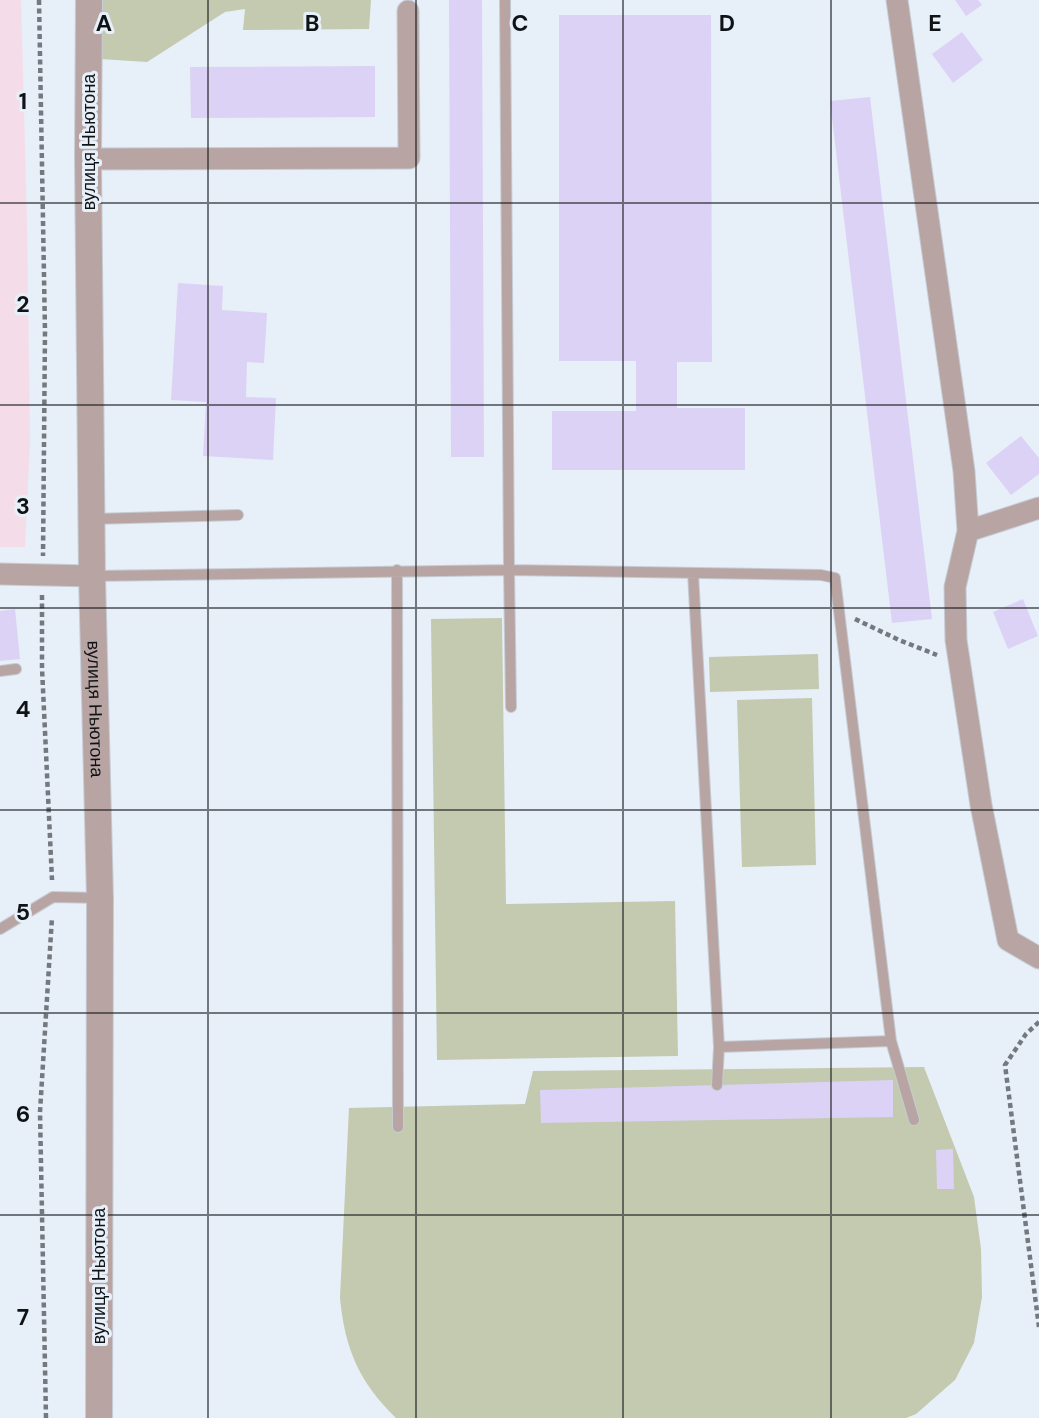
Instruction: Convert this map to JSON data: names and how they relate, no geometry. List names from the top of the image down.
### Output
{
  "streets": {
    "street": ["вулиця Ньютона"]
  },
  "grid": {
    "columns": [
      "A",
      "B",
      "C",
      "D",
      "E"
    ],
    "rows": [
      "1",
      "2",
      "3",
      "4",
      "5",
      "6",
      "7"
    ]
  }
}
